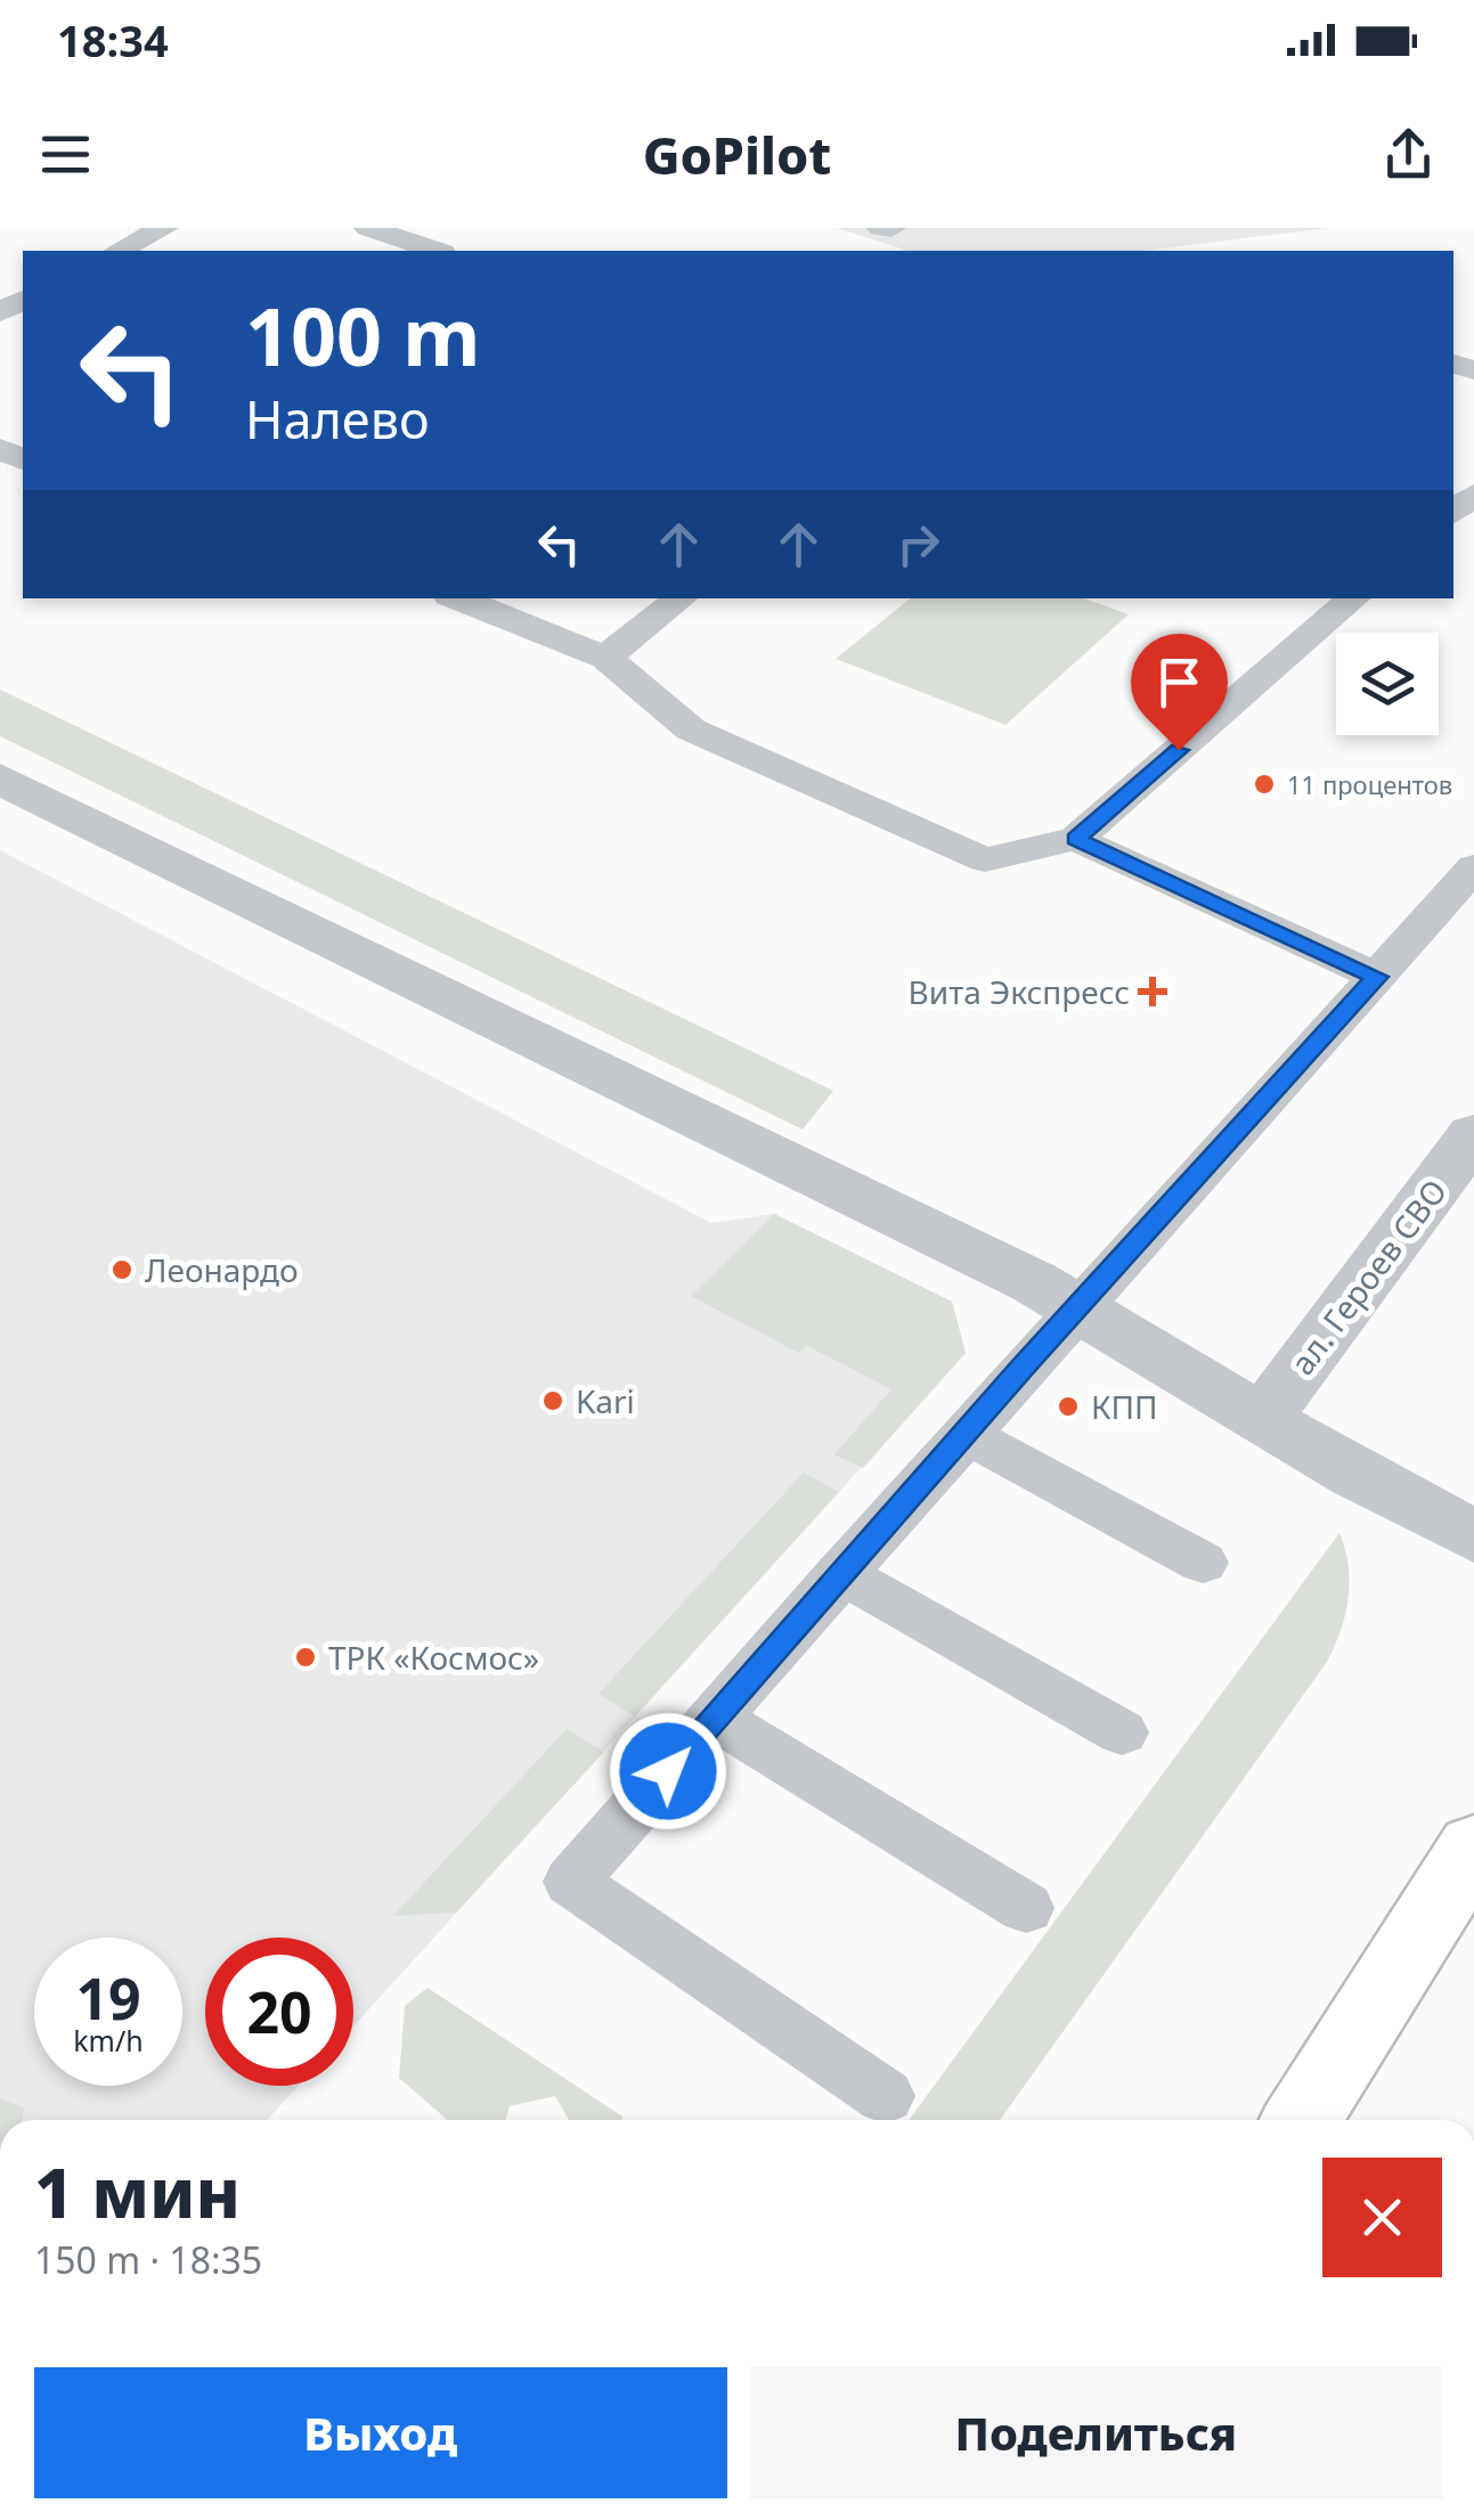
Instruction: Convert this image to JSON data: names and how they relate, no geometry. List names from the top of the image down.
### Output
{
  "streets": {
    "street": ["ал. Героев СВО"]
  },
  "places": {
    "other": [
      "11 процентов",
      "Леонардо",
      "Kari",
      "КПП",
      "ТРК «Космос»"
    ],
    "health": ["Вита Экспресс"]
  },
  "page": {
    "status": "18:34",
    "header": "GoPilot",
    "turn": ["100 m", "Налево"],
    "speed": "19 km/h",
    "limit": "20",
    "heading": ["1 мин", "150 m · 18:35"],
    "buttons": ["Выход", "Поделиться"]
  }
}
